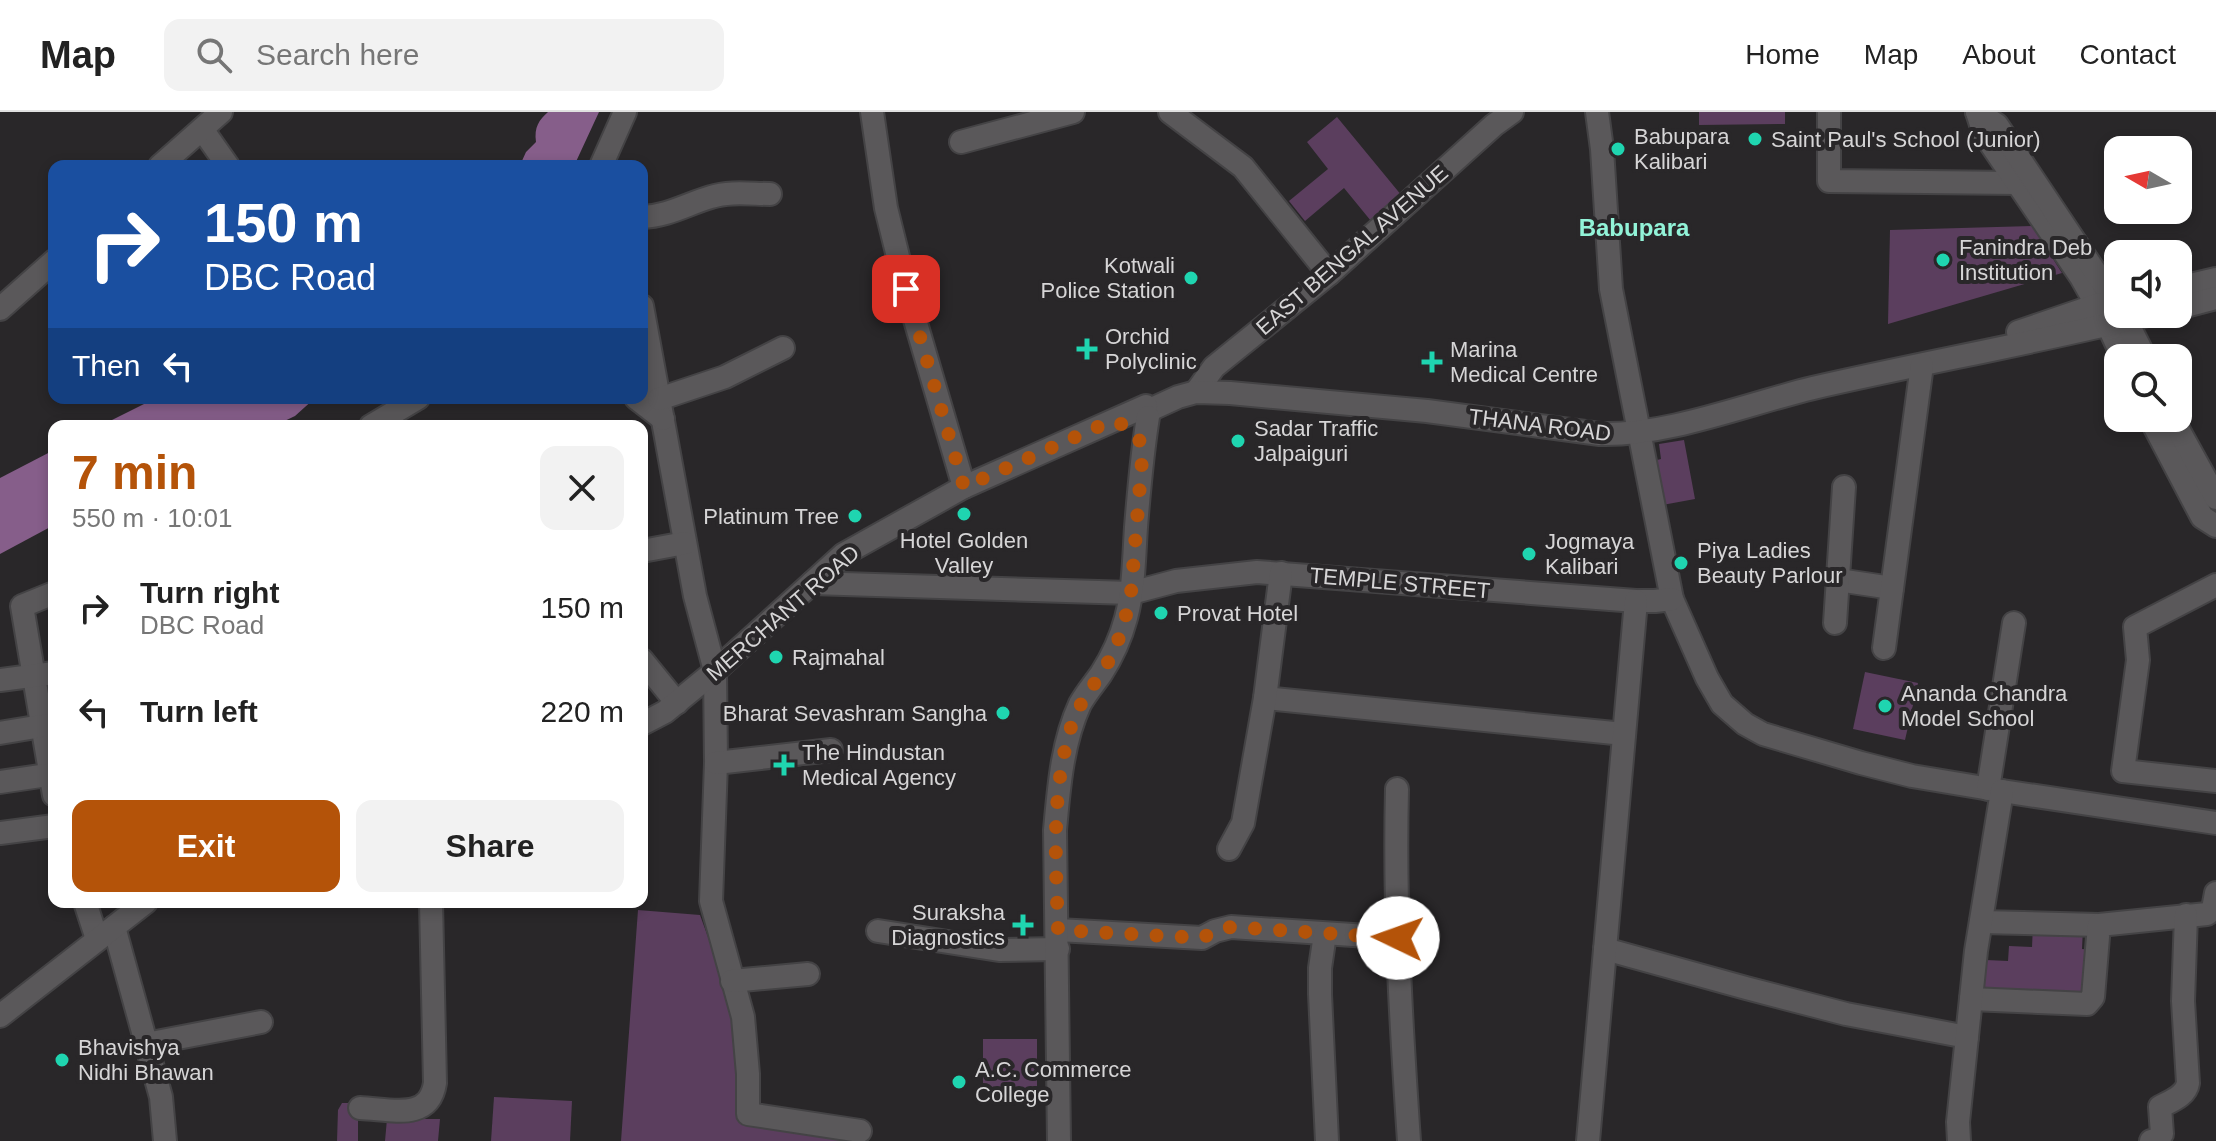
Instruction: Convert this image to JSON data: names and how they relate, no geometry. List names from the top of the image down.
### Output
{
  "streets": {
    "street": [
      "EAST BENGAL AVENUE",
      "THANA ROAD",
      "TEMPLE STREET",
      "MERCHANT ROAD"
    ]
  },
  "crossings": [
    ["EAST BENGAL AVENUE", "THANA ROAD"],
    ["THANA ROAD", "MERCHANT ROAD"],
    ["TEMPLE STREET", "MERCHANT ROAD"]
  ],
  "districts": ["Babupara"],
  "places": {
    "other": [
      "Saint Paul's School (Junior)",
      "Babupara Kalibari",
      "Fanindra Deb Institution",
      "Kotwali Police Station",
      "Sadar Traffic Jalpaiguri",
      "Hotel Golden Valley",
      "Platinum Tree",
      "Jogmaya Kalibari",
      "Piya Ladies Beauty Parlour",
      "Provat Hotel",
      "Rajmahal",
      "Ananda Chandra Model School",
      "Bharat Sevashram Sangha",
      "Bhavishya Nidhi Bhawan",
      "A.C. Commerce College"
    ],
    "health": [
      "Orchid Polyclinic",
      "Marina Medical Centre",
      "The Hindustan Medical Agency",
      "Suraksha Diagnostics"
    ]
  },
  "north": "left",
  "page": {
    "header": "Map",
    "search": "Search here",
    "nav": [
      "Home",
      "Map",
      "About",
      "Contact"
    ],
    "turn": ["150 m", "DBC Road"],
    "then": "Then",
    "heading": ["7 min", "550 m · 10:01"],
    "list": [
      {
        "name": "Turn right",
        "note": "DBC Road",
        "value": "150 m"
      },
      {
        "name": "Turn left",
        "value": "220 m"
      }
    ],
    "buttons": ["Exit", "Share"]
  }
}
